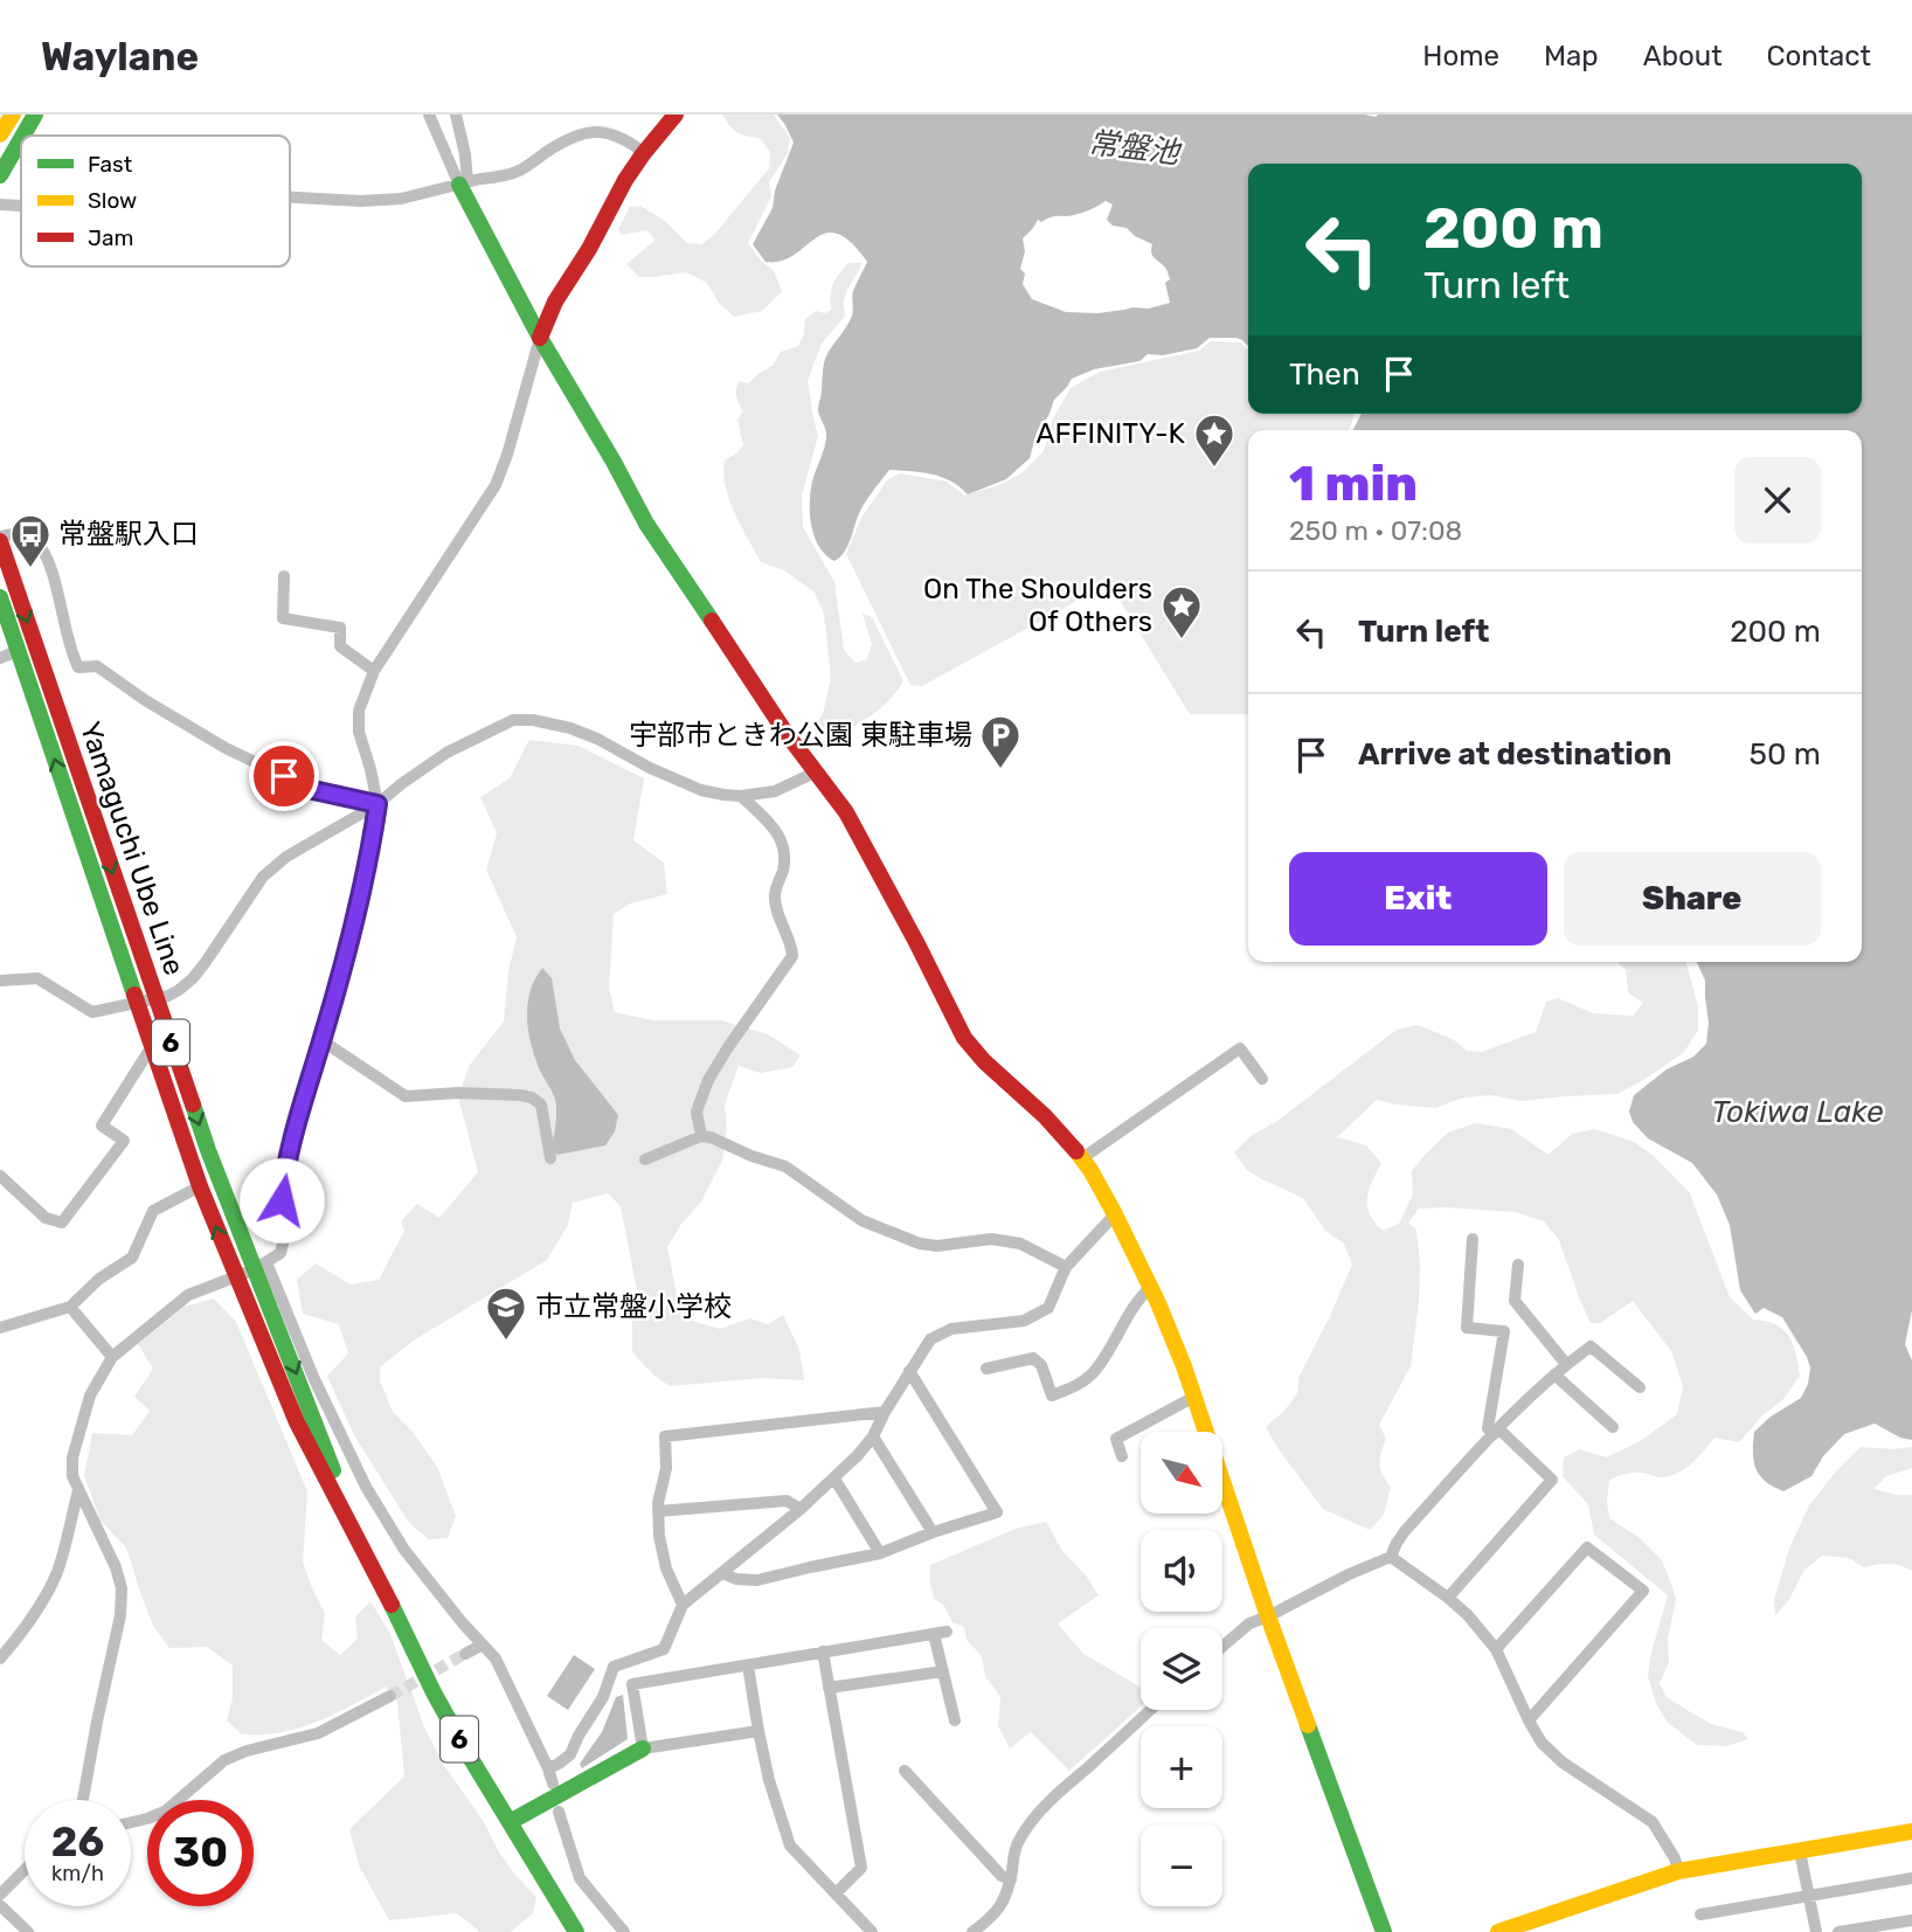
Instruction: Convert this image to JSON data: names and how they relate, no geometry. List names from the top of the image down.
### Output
{
  "streets": {
    "main road": ["Yamaguchi Ube Line", "6"]
  },
  "water": ["常盤池", "Tokiwa Lake"],
  "places": {
    "place": ["AFFINITY-K", "On The Shoulders Of Others"],
    "bus stop": ["常盤駅入口"],
    "parking": ["宇部市ときわ公園 東駐車場"],
    "school or university": ["市立常盤小学校"]
  },
  "legend": ["Fast", "Slow", "Jam"],
  "north": "bottom right",
  "page": {
    "header": "Waylane",
    "nav": [
      "Home",
      "Map",
      "About",
      "Contact"
    ],
    "turn": ["200 m", "Turn left"],
    "then": "Then",
    "heading": ["1 min", "250 m · 07:08"],
    "list": [
      {
        "name": "Turn left",
        "value": "200 m"
      },
      {
        "name": "Arrive at destination",
        "value": "50 m"
      }
    ],
    "buttons": ["Exit", "Share"],
    "map_buttons": ["+", "−"],
    "speed": "26 km/h",
    "limit": "30"
  }
}
